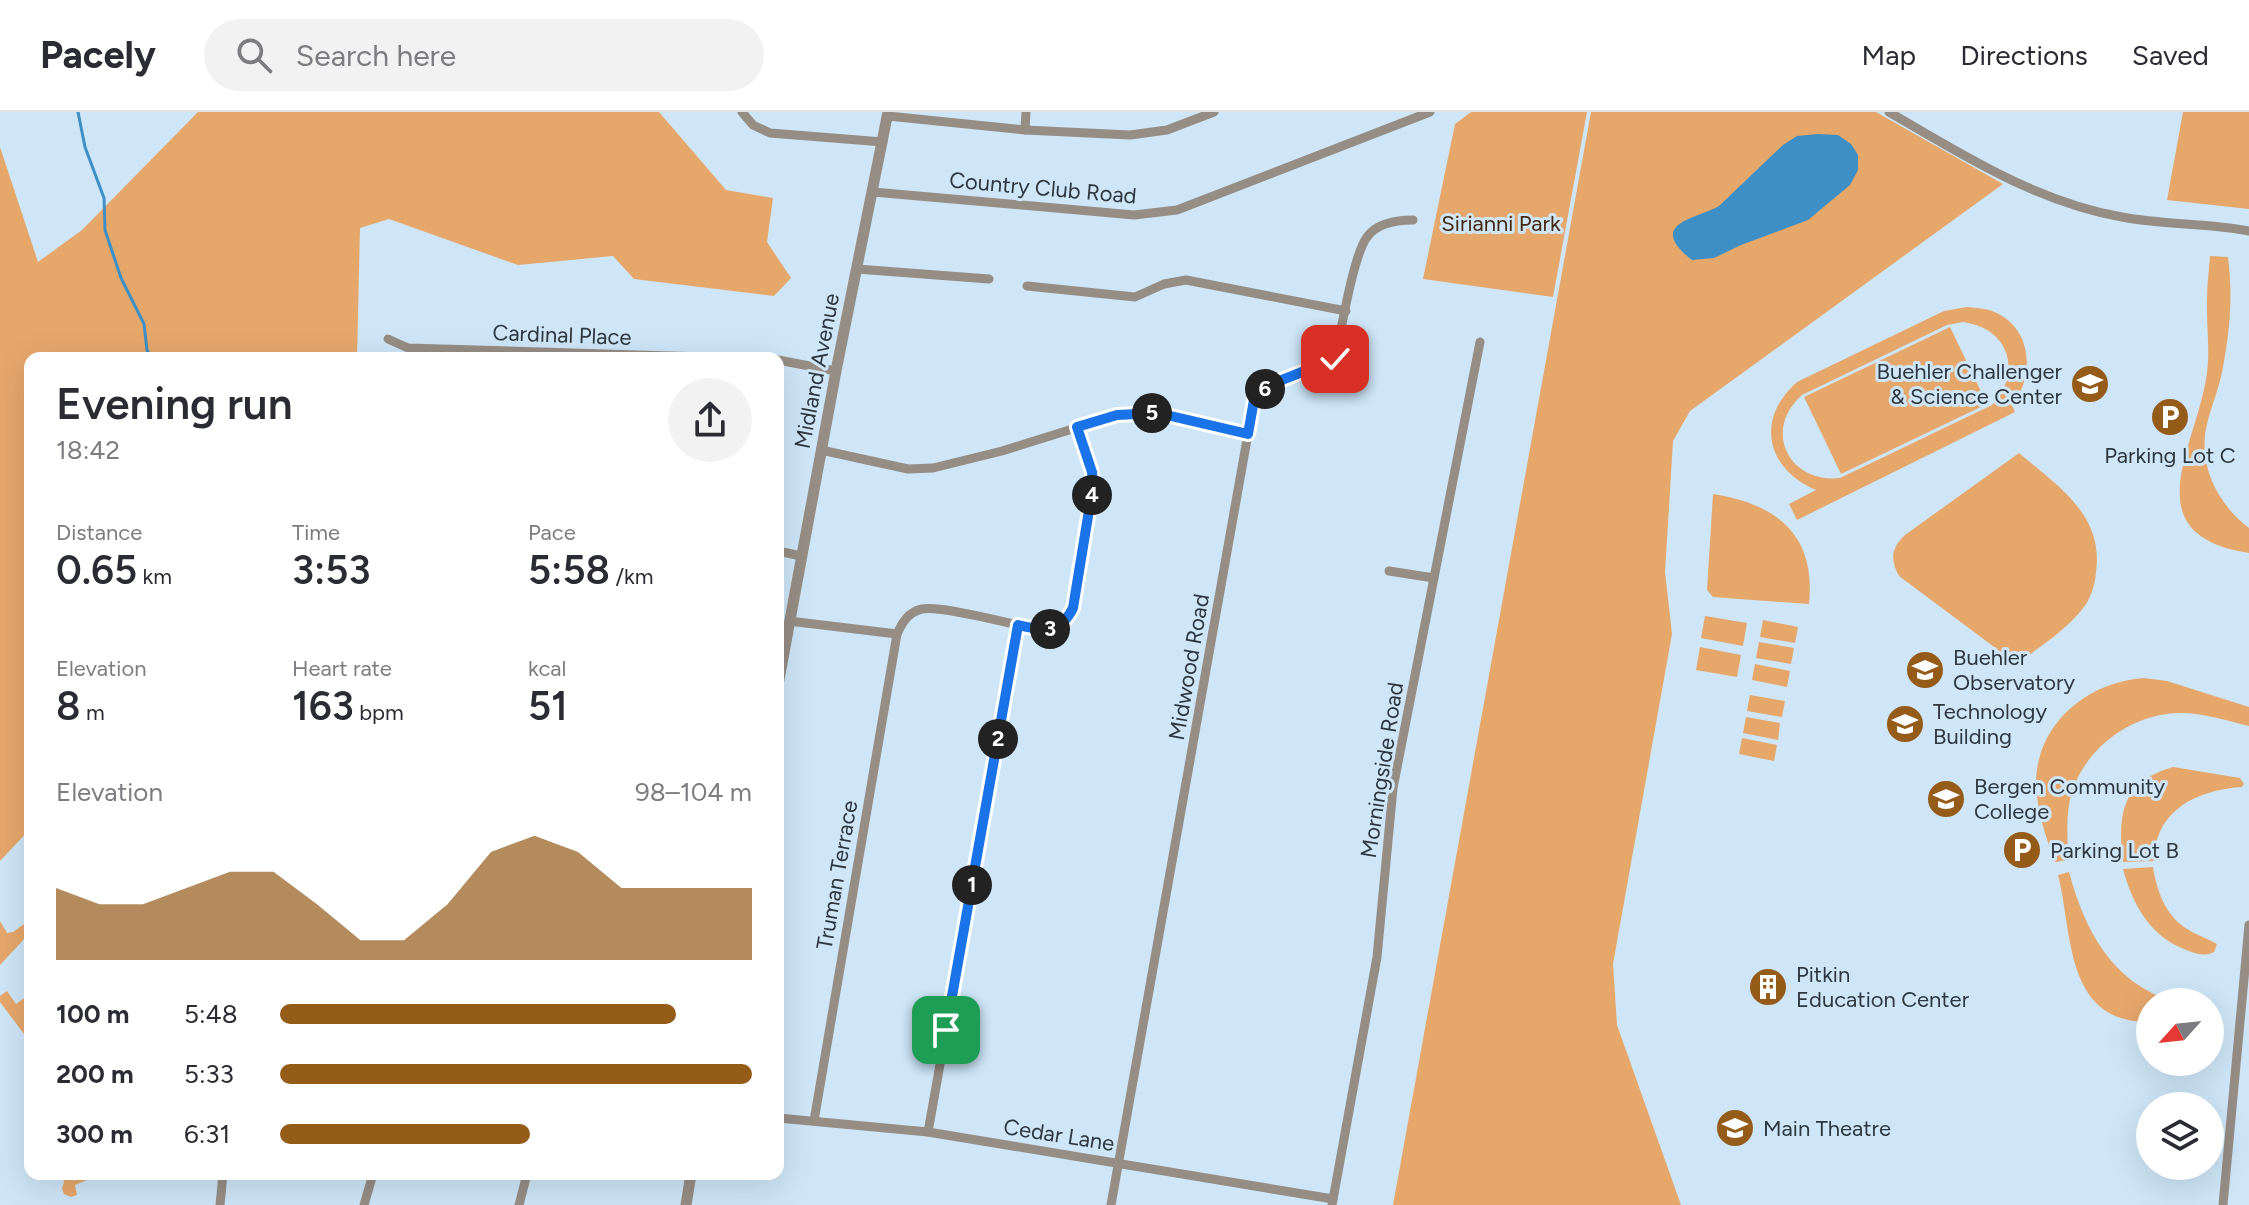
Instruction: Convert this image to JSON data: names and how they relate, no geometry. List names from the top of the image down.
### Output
{
  "streets": {
    "street": [
      "Country Club Road",
      "Cardinal Place",
      "Midland Avenue",
      "Midwood Road",
      "Morningside Road",
      "Truman Terrace",
      "Cedar Lane"
    ]
  },
  "crossings": [
    ["Country Club Road", "Midland Avenue"],
    ["Midwood Road", "Cedar Lane"],
    ["Morningside Road", "Cedar Lane"],
    ["Truman Terrace", "Cedar Lane"]
  ],
  "parks": ["Sirianni Park"],
  "places": {
    "school or university": [
      "Buehler Challenger & Science Center",
      "Buehler Observatory",
      "Technology Building",
      "Bergen Community College",
      "Main Theatre"
    ],
    "parking": ["Parking Lot C", "Parking Lot B"],
    "building": ["Pitkin Education Center"]
  },
  "north": "bottom left",
  "page": {
    "header": "Pacely",
    "search": "Search here",
    "nav": ["Map", "Directions", "Saved"],
    "heading": ["Evening run", "18:42"],
    "pins": [
      "6",
      "5",
      "4",
      "3",
      "2",
      "1"
    ],
    "stats": [
      ["Distance", "0.65 km"],
      ["Time", "3:53"],
      ["Pace", "5:58 /km"],
      ["Elevation", "8 m"],
      ["Heart rate", "163 bpm"],
      ["kcal", "51"]
    ],
    "chart": ["Elevation", "98–104 m"],
    "list": [
      {
        "name": "100 m",
        "note": "5:48"
      },
      {
        "name": "200 m",
        "note": "5:33"
      },
      {
        "name": "300 m",
        "note": "6:31"
      }
    ]
  }
}
